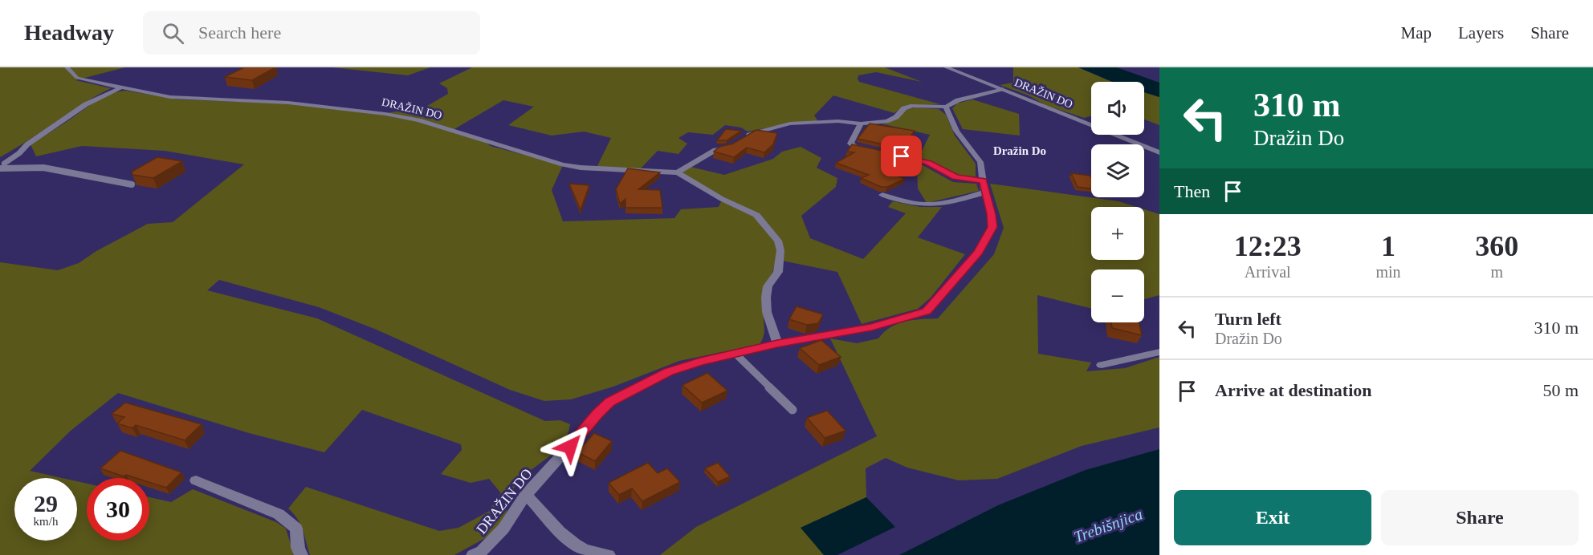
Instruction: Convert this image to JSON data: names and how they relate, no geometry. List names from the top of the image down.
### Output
{
  "streets": {
    "street": ["DRAŽIN DO"]
  },
  "districts": ["Dražin Do"],
  "water": ["Trebišnjica"],
  "page": {
    "header": "Headway",
    "search": "Search here",
    "nav": ["Map", "Layers", "Share"],
    "turn": ["310 m", "Dražin Do"],
    "map_buttons": ["+", "−"],
    "then": "Then",
    "eta": [
      "12:23",
      "Arrival",
      "1",
      "min",
      "360",
      "m"
    ],
    "list": [
      {
        "name": "Turn left",
        "note": "Dražin Do",
        "value": "310 m"
      },
      {
        "name": "Arrive at destination",
        "value": "50 m"
      }
    ],
    "speed": "29 km/h",
    "limit": "30",
    "buttons": ["Exit", "Share"]
  }
}
